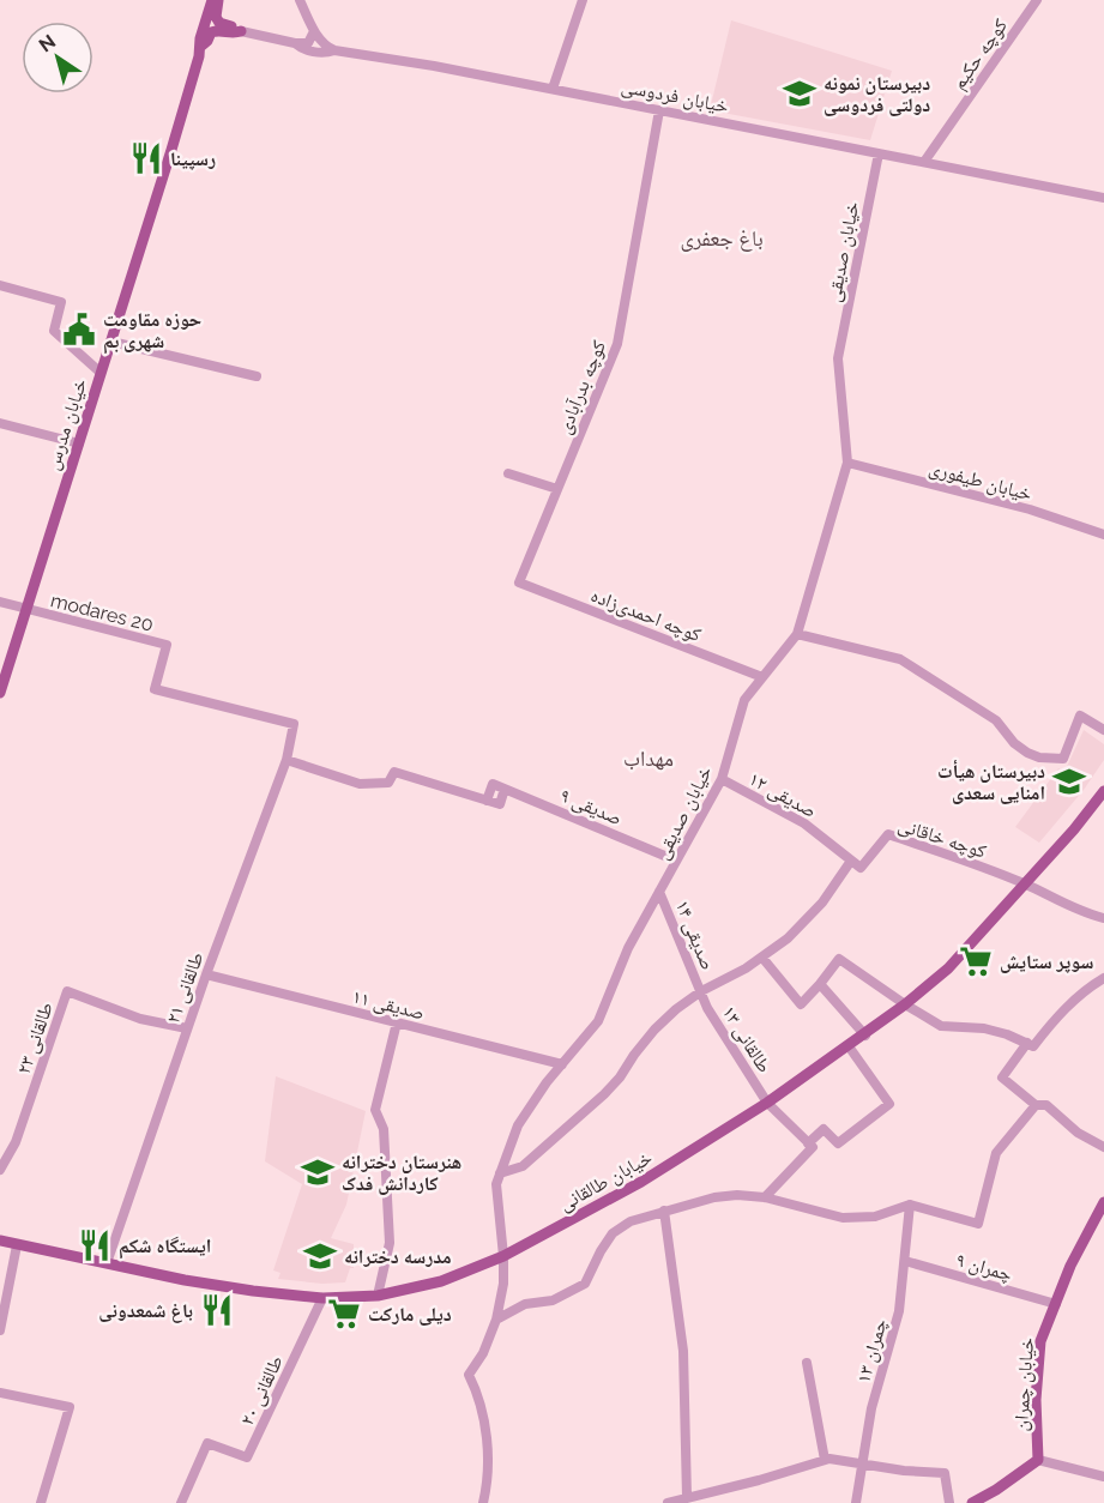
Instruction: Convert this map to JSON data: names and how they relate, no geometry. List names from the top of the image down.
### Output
{
  "streets": {
    "main road": ["خیابان مدرس", "خیابان طالقانی", "خیابان چمران"],
    "street": [
      "کوچه حکیم",
      "خیابان فردوسی",
      "خیابان صدیقی",
      "کوچه بدرآبادی",
      "خیابان طیفوری",
      "modares 20",
      "کوچه احمدی‌زاده",
      "صدیقی ۱۲",
      "صدیقی ۹",
      "کوچه خاقانی",
      "صدیقی ۱۴",
      "طالقانی ۲۱",
      "صدیقی ۱۱",
      "طالقانی ۲۳",
      "طالقانی ۱۳",
      "چمران ۹",
      "چمران ۱۳",
      "طالقانی ۲۰"
    ]
  },
  "crossings": [
    ["کوچه حکیم", "خیابان فردوسی"],
    ["خیابان فردوسی", "خیابان صدیقی"],
    ["خیابان فردوسی", "کوچه بدرآبادی"],
    ["خیابان صدیقی", "خیابان طیفوری"],
    ["خیابان صدیقی", "کوچه احمدی‌زاده"],
    ["خیابان صدیقی", "صدیقی ۱۲"],
    ["خیابان صدیقی", "صدیقی ۹"],
    ["خیابان صدیقی", "صدیقی ۱۴"],
    ["خیابان صدیقی", "صدیقی ۱۱"],
    ["خیابان صدیقی", "خیابان طالقانی"],
    ["کوچه بدرآبادی", "کوچه احمدی‌زاده"],
    ["خیابان مدرس", "modares 20"],
    ["modares 20", "طالقانی ۲۱"],
    ["صدیقی ۱۲", "کوچه خاقانی"],
    ["کوچه خاقانی", "خیابان طالقانی"],
    ["صدیقی ۱۴", "طالقانی ۱۳"],
    ["طالقانی ۲۱", "صدیقی ۱۱"],
    ["طالقانی ۲۱", "طالقانی ۲۳"],
    ["طالقانی ۲۱", "خیابان طالقانی"],
    ["طالقانی ۱۳", "خیابان طالقانی"],
    ["خیابان طالقانی", "طالقانی ۲۰"],
    ["چمران ۹", "چمران ۱۳"],
    ["چمران ۹", "خیابان چمران"]
  ],
  "districts": ["باغ جعفری", "مهداب"],
  "places": {
    "school or university": [
      "دبیرستان نمونه دولتی فردوسی",
      "دبیرستان هیأت امنایی سعدی",
      "هنرستان دخترانه کاردانش فدک",
      "مدرسه دخترانه"
    ],
    "restaurant": ["رسپینا", "ایستگاه شکم", "باغ شمعدونی"],
    "public building": ["حوزه مقاومت شهری بم"],
    "supermarket": ["سوپر ستایش", "دیلی مارکت"]
  },
  "north": "top left"
}
